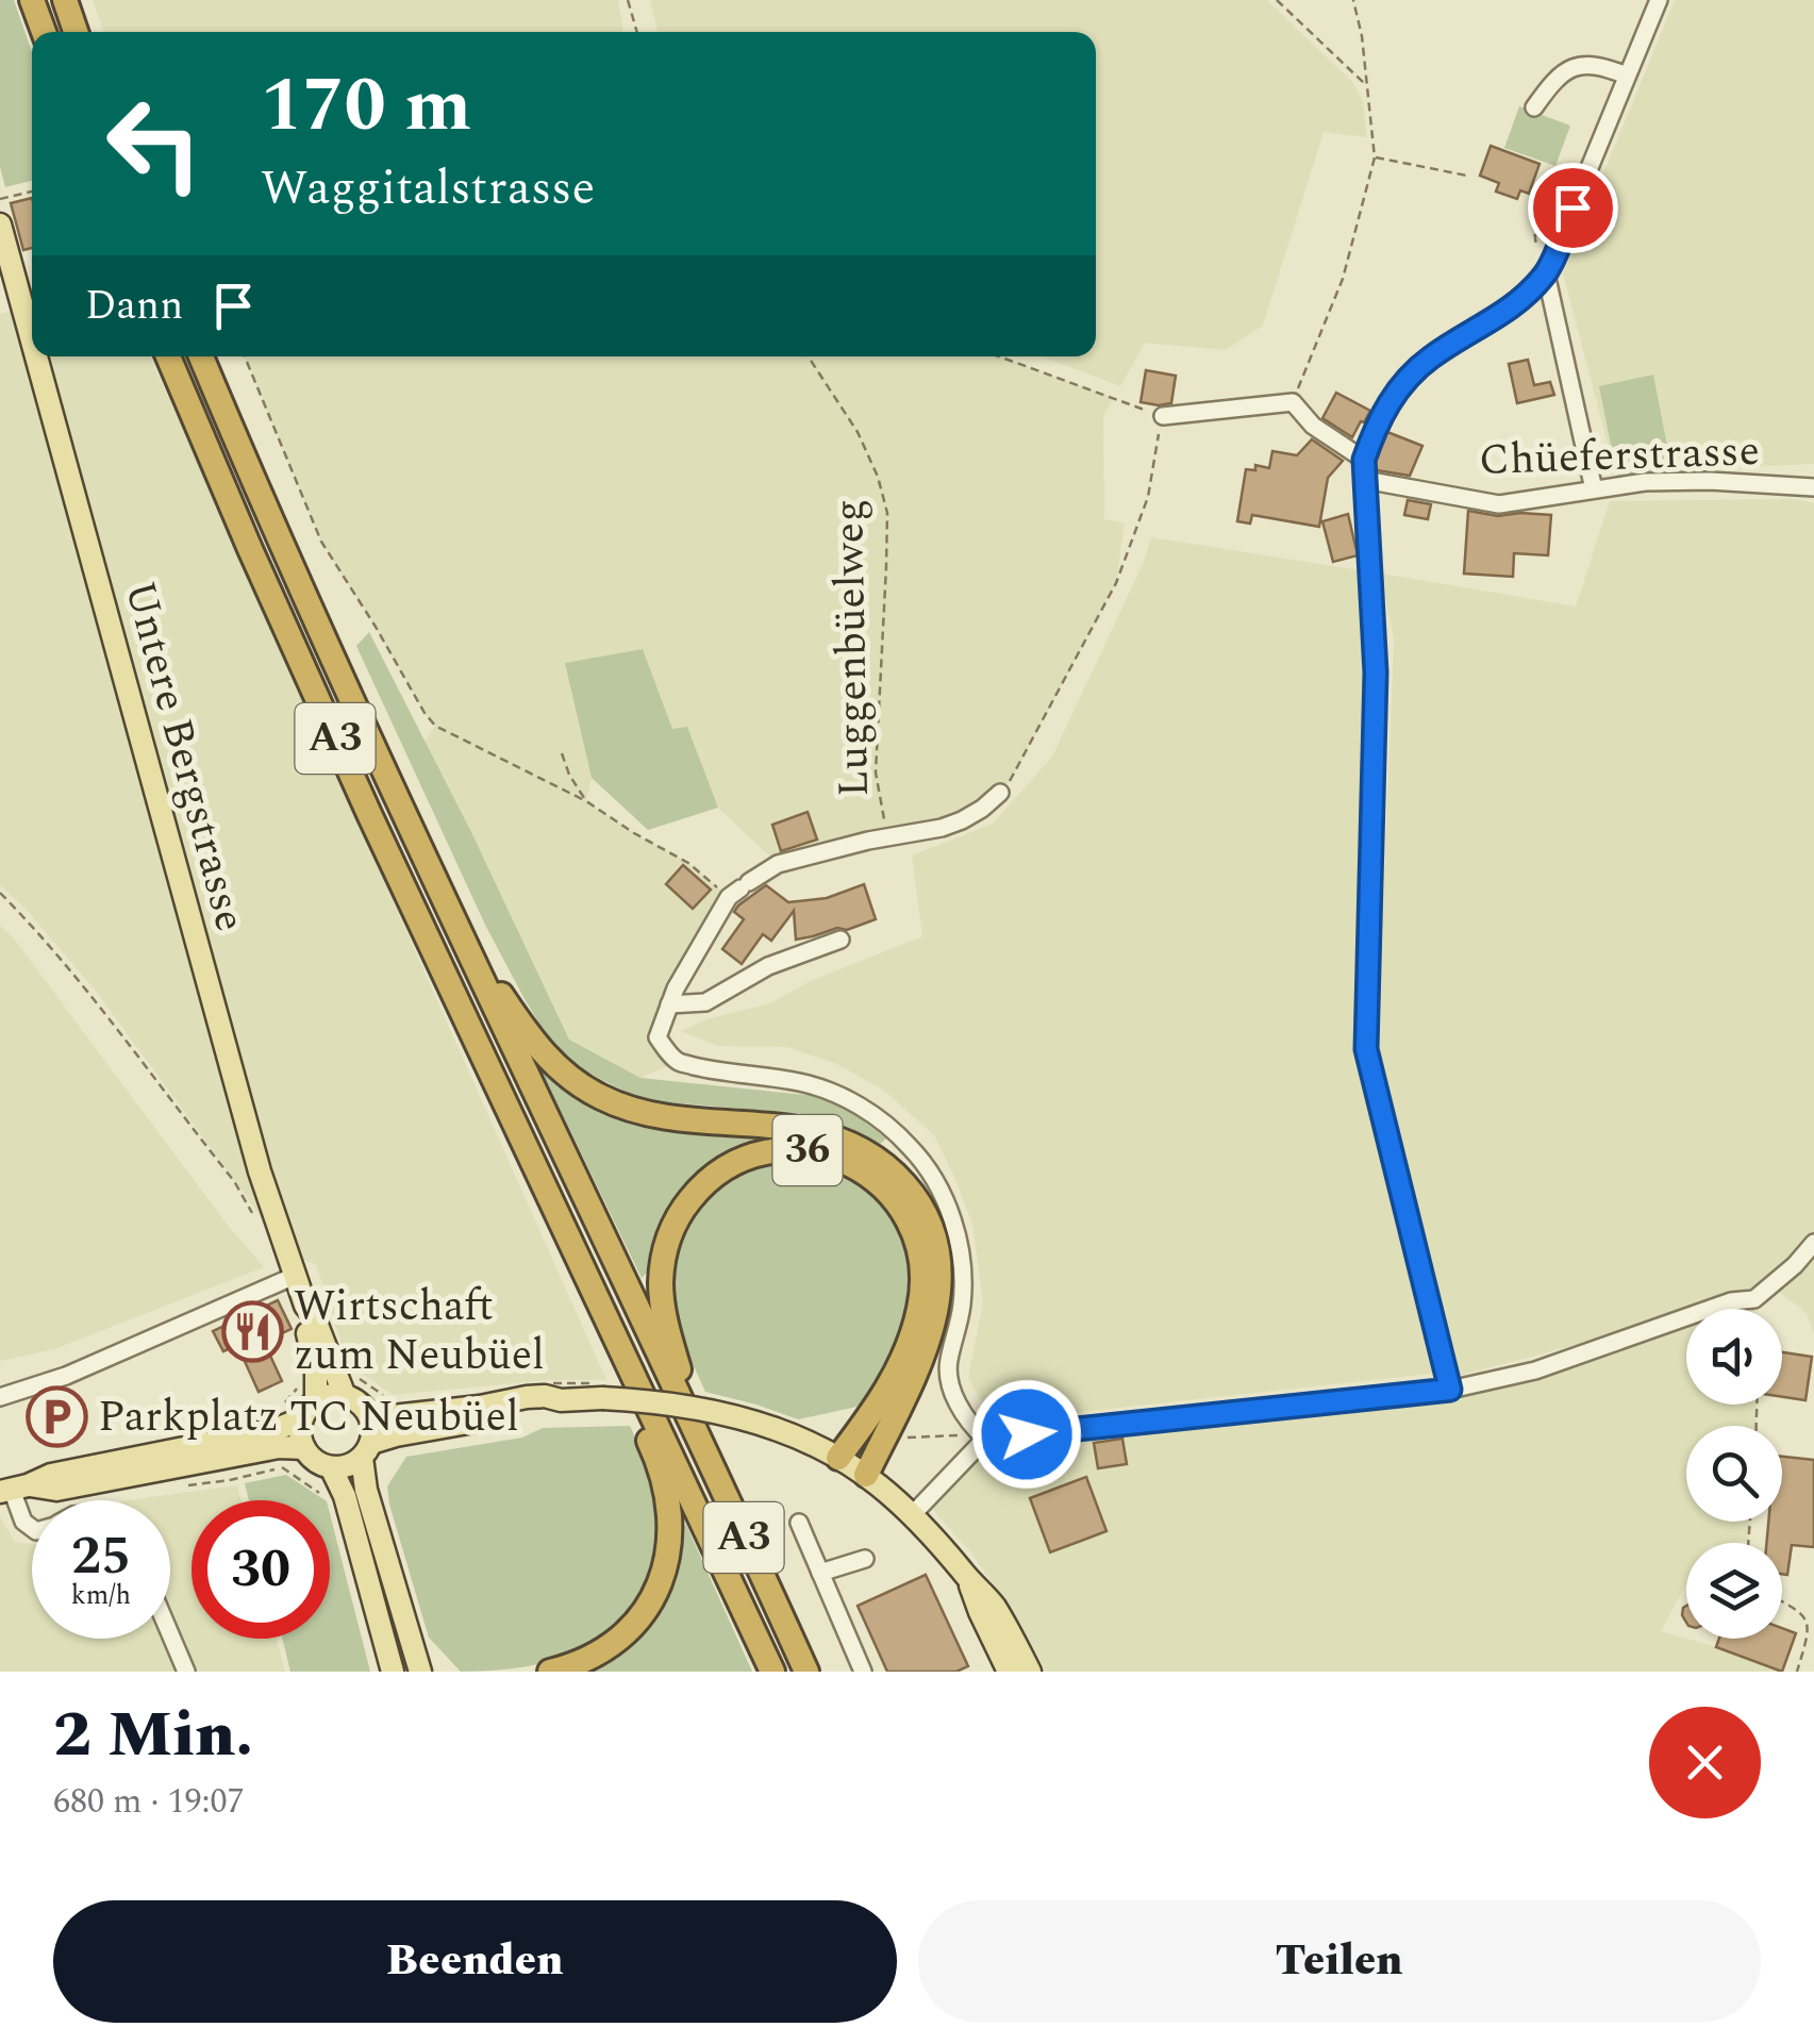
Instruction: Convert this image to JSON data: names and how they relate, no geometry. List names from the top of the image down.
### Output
{
  "streets": {
    "highway": ["A3", "36"],
    "main road": ["Untere Bergstrasse"],
    "street": ["Chüeferstrasse"],
    "path": ["Luggenbüelweg"]
  },
  "crossings": [
    ["A3", "36"]
  ],
  "places": {
    "restaurant": ["Wirtschaft zum Neubüel"],
    "parking": ["Parkplatz TC Neubüel"]
  },
  "page": {
    "turn": ["170 m", "Waggitalstrasse"],
    "then": "Dann",
    "speed": "25 km/h",
    "limit": "30",
    "heading": ["2 Min.", "680 m · 19:07"],
    "buttons": ["Beenden", "Teilen"]
  }
}
